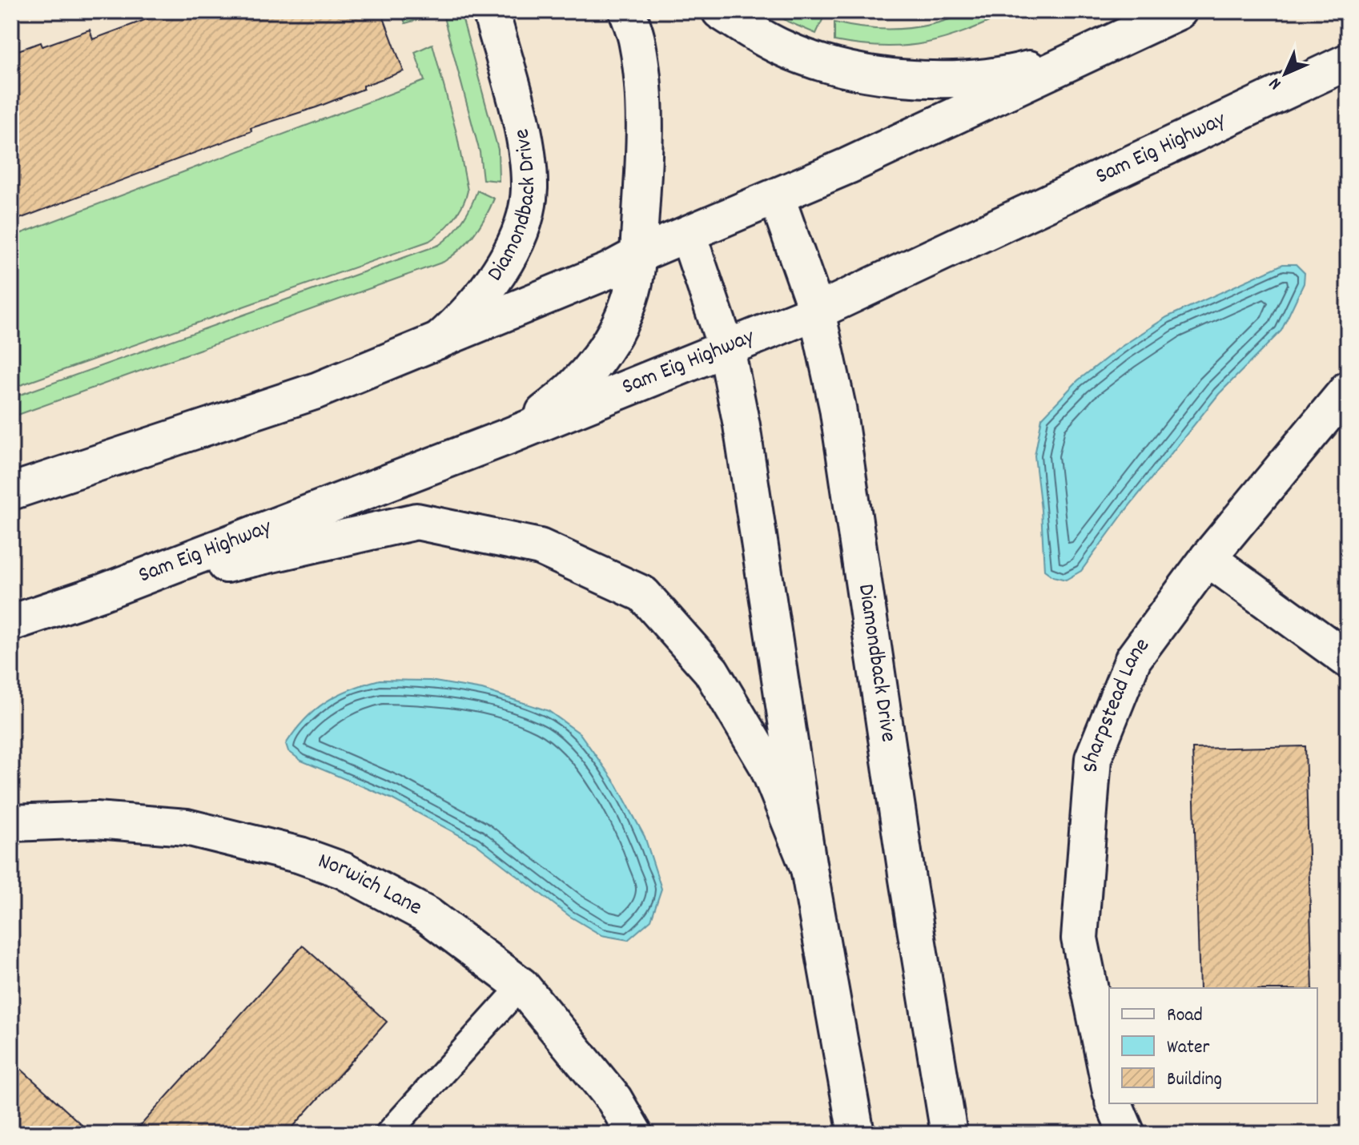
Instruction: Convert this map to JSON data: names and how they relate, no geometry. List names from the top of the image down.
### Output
{
  "streets": {
    "street": [
      "Sam Eig Highway",
      "Diamondback Drive",
      "Sharpstead Lane",
      "Norwich Lane"
    ]
  },
  "crossings": [
    ["Sam Eig Highway", "Diamondback Drive"]
  ],
  "legend": ["Road", "Water", "Building"],
  "north": "bottom left"
}
